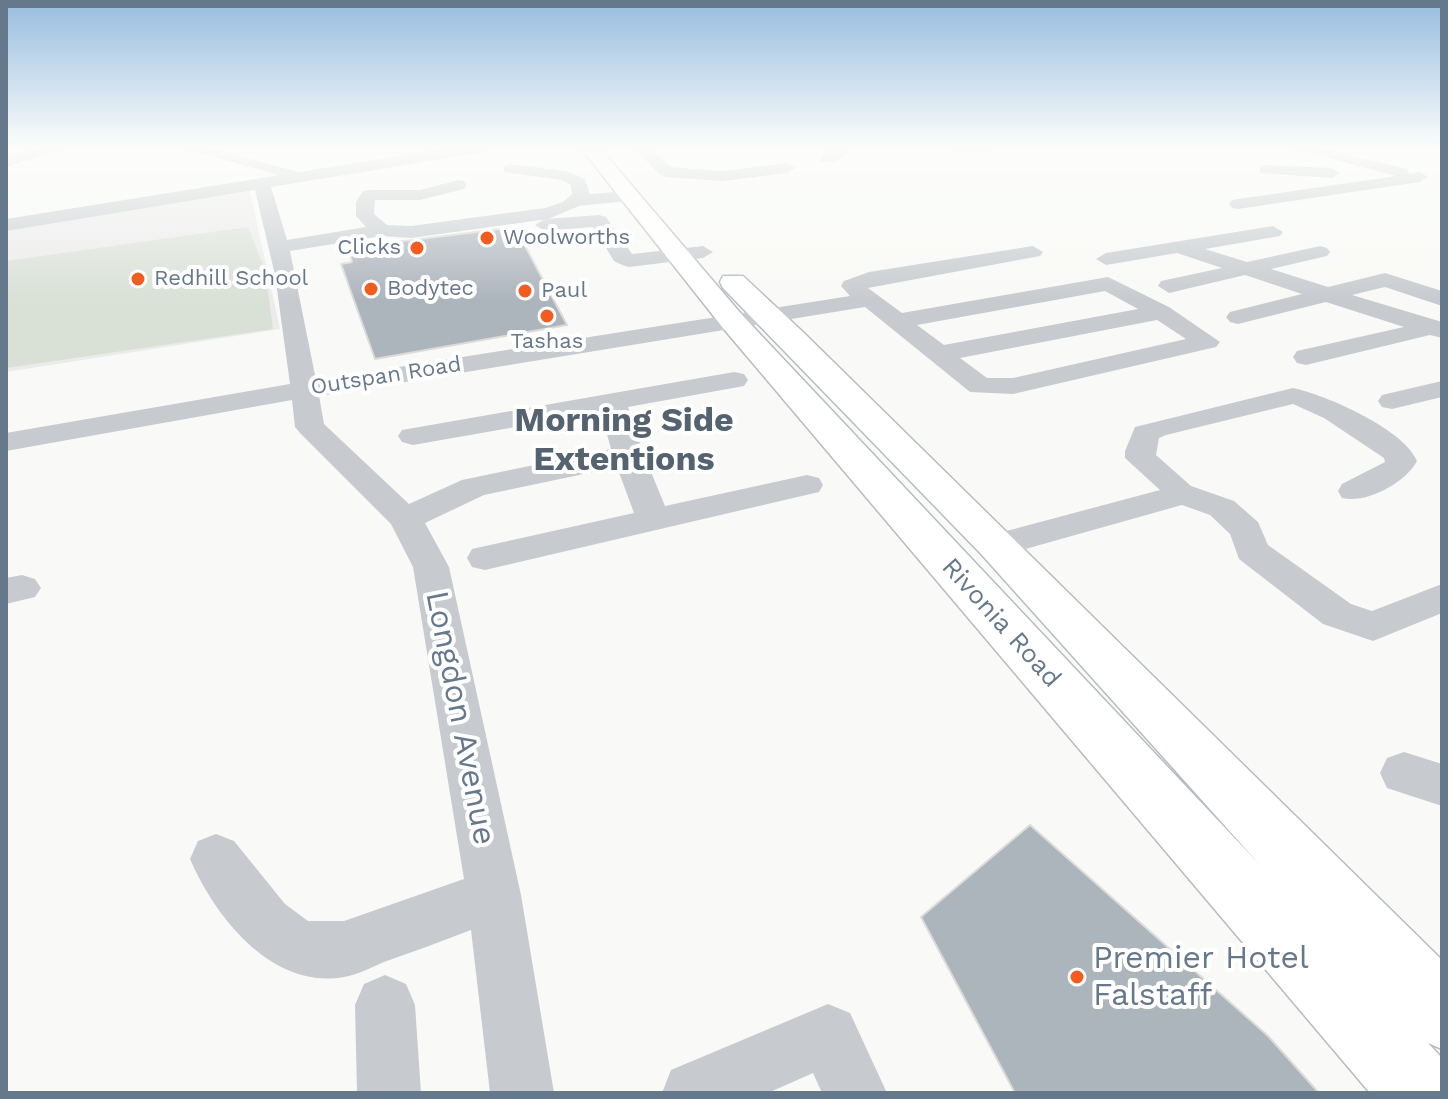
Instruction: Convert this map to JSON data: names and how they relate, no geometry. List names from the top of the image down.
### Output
{
  "streets": {
    "main road": ["Rivonia Road"],
    "street": ["Outspan Road", "Longdon Avenue"]
  },
  "crossings": [
    ["Outspan Road", "Rivonia Road"],
    ["Outspan Road", "Longdon Avenue"]
  ],
  "districts": ["Morning Side Extentions"],
  "places": [
    "Woolworths",
    "Clicks",
    "Redhill School",
    "Bodytec",
    "Paul",
    "Tashas",
    "Premier Hotel Falstaff"
  ]
}
